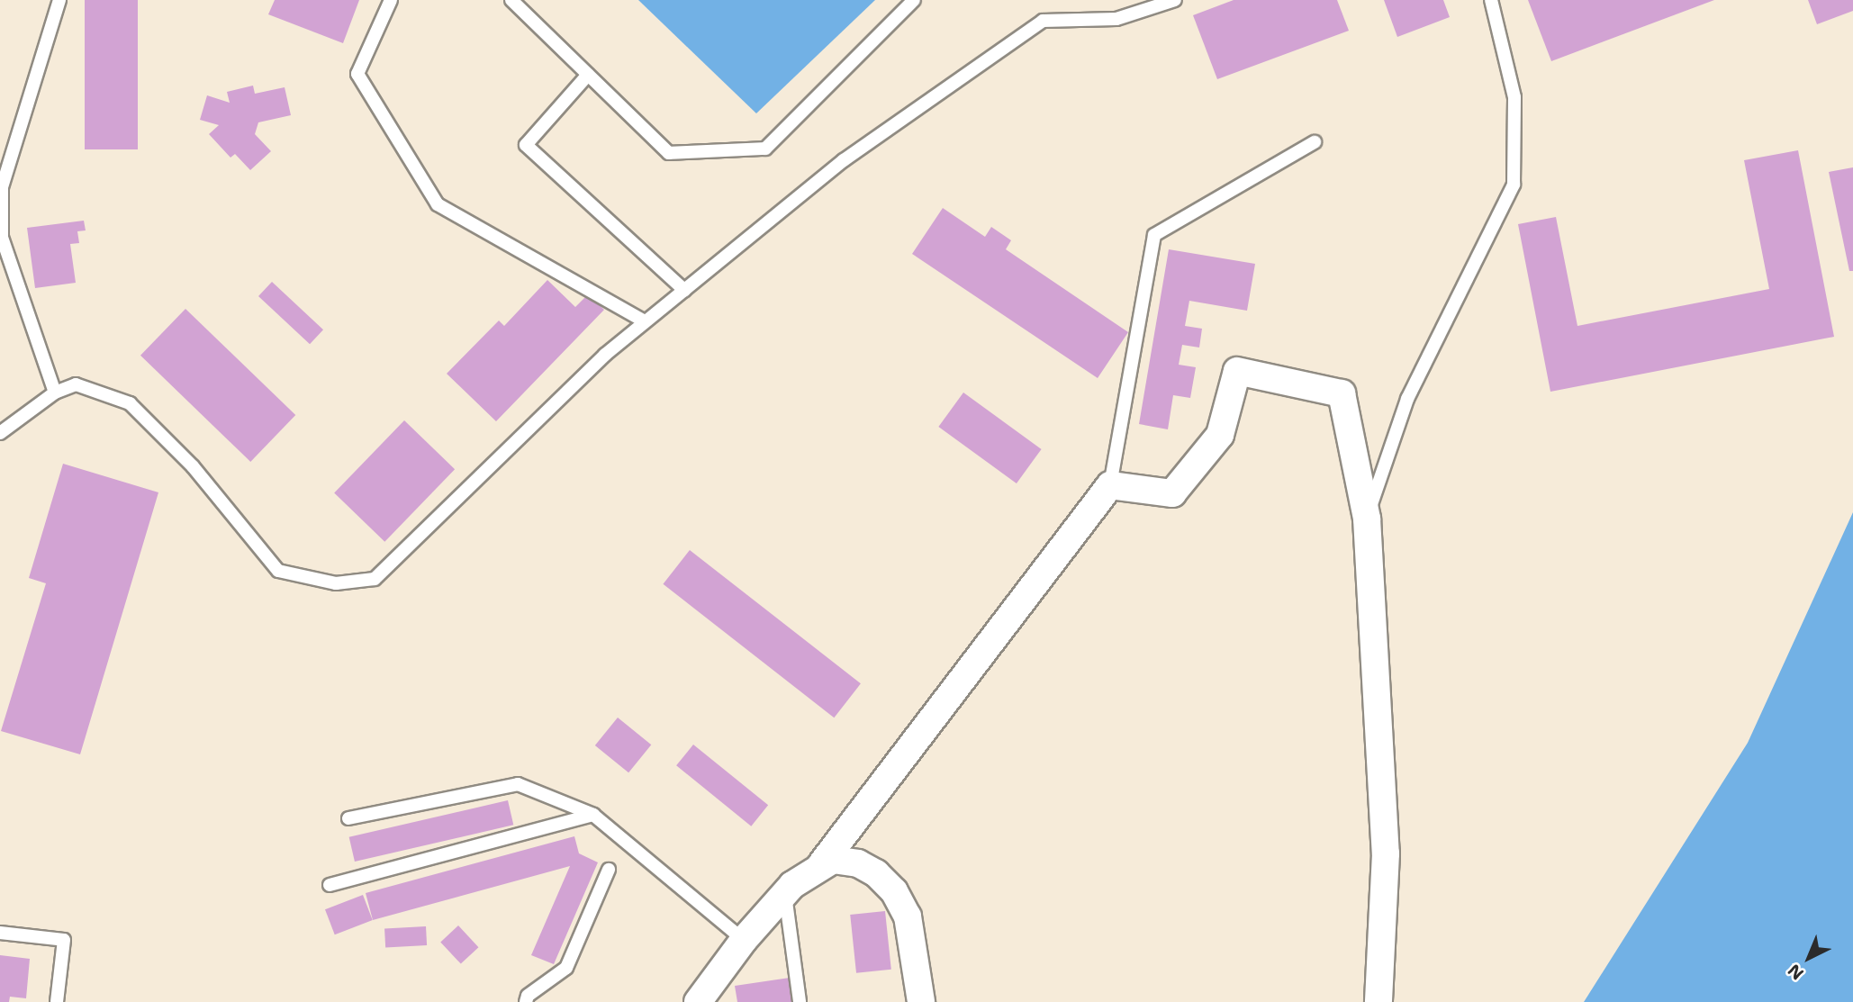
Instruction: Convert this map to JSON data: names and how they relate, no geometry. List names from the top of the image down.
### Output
{
  "north": "bottom left"
}
